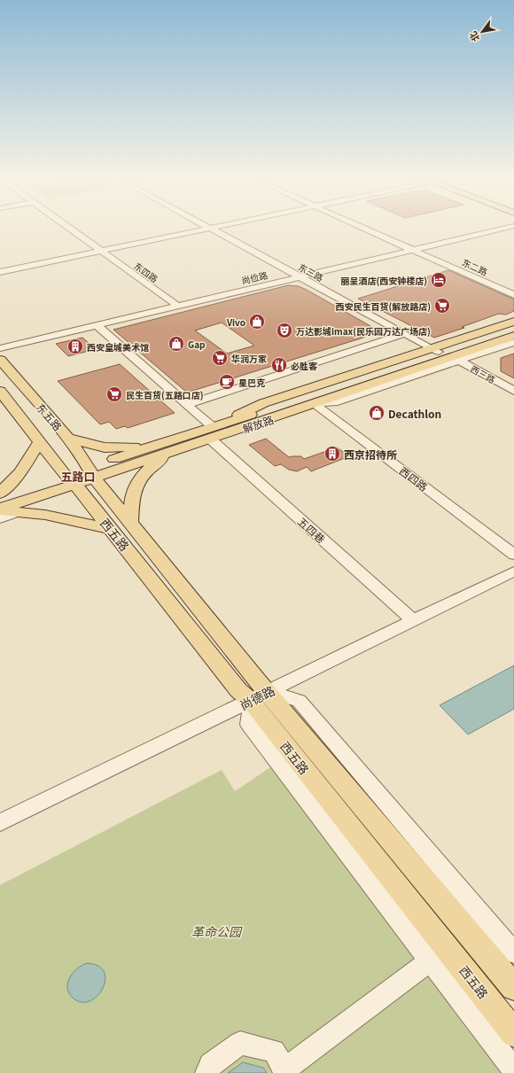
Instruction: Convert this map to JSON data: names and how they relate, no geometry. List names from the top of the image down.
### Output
{
  "streets": {
    "main road": ["东五路", "解放路", "西五路"],
    "street": [
      "东二路",
      "东四路",
      "东三路",
      "尚俭路",
      "西三路",
      "西四路",
      "五四巷",
      "尚德路"
    ]
  },
  "crossings": [
    ["东二路", "尚俭路"],
    ["东四路", "尚俭路"],
    ["东三路", "尚俭路"],
    ["东三路", "解放路"],
    ["尚俭路", "五四巷"],
    ["西三路", "解放路"],
    ["东五路", "解放路"],
    ["东五路", "西五路"],
    ["解放路", "西四路"],
    ["解放路", "五四巷"],
    ["解放路", "西五路"],
    ["五四巷", "尚德路"],
    ["西五路", "尚德路"]
  ],
  "districts": ["五路口"],
  "parks": ["革命公园"],
  "places": {
    "hotel": ["丽呈酒店(西安钟楼店)"],
    "supermarket": ["西安民生百货(解放路店)", "华润万家", "民生百货(五路口店)"],
    "shop": ["Vivo", "Gap", "Decathlon"],
    "theatre": ["万达影城imax(民乐园万达广场店)"],
    "building": ["西安皇城美术馆", "西京招待所"],
    "restaurant": ["必胜客"],
    "cafe": ["星巴克"]
  },
  "north": "bottom left"
}
